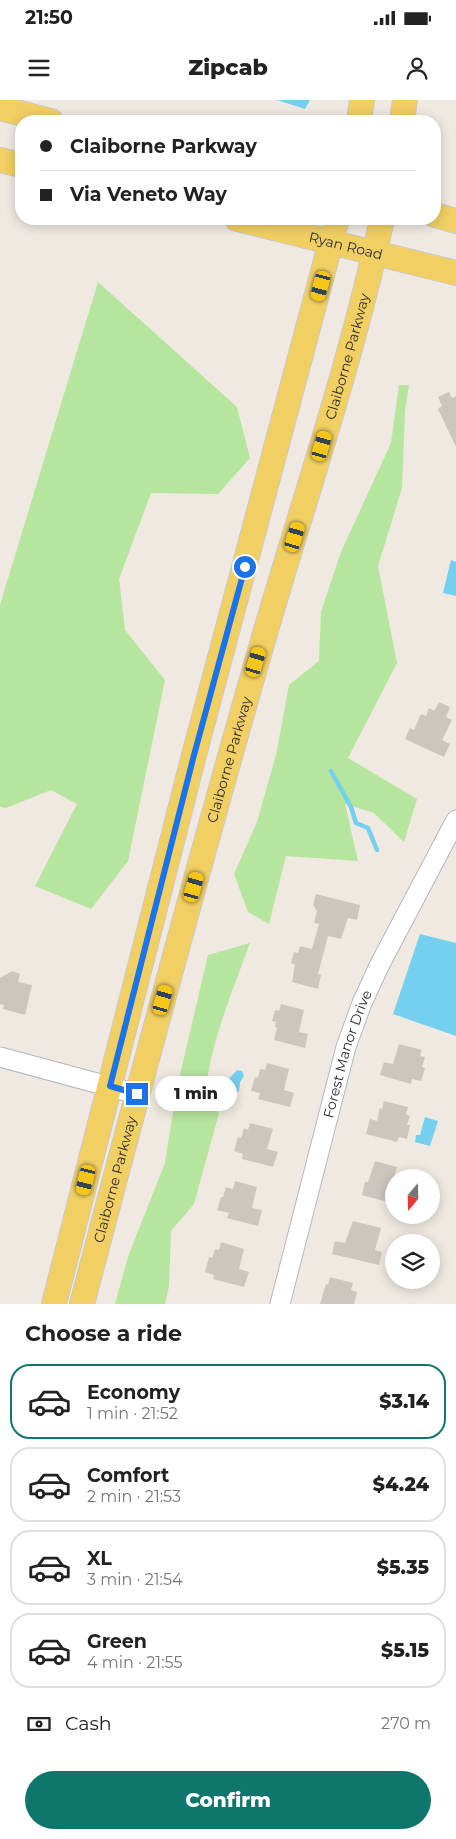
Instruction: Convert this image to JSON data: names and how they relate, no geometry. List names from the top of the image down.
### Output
{
  "streets": {
    "main road": ["Ryan Road", "Claiborne Parkway"],
    "street": ["Forest Manor Drive"]
  },
  "crossings": [
    ["Ryan Road", "Claiborne Parkway"]
  ],
  "north": "bottom",
  "page": {
    "status": "21:50",
    "header": "Zipcab",
    "banner": ["Claiborne Parkway", "Via Veneto Way"],
    "bubble": "1 min",
    "heading": "Choose a ride",
    "list": [
      {
        "name": "Economy",
        "note": "1 min · 21:52",
        "value": "$3.14"
      },
      {
        "name": "Comfort",
        "note": "2 min · 21:53",
        "value": "$4.24"
      },
      {
        "name": "XL",
        "note": "3 min · 21:54",
        "value": "$5.35"
      },
      {
        "name": "Green",
        "note": "4 min · 21:55",
        "value": "$5.15"
      }
    ],
    "pay": ["Cash", "270 m"],
    "buttons": "Confirm"
  }
}
